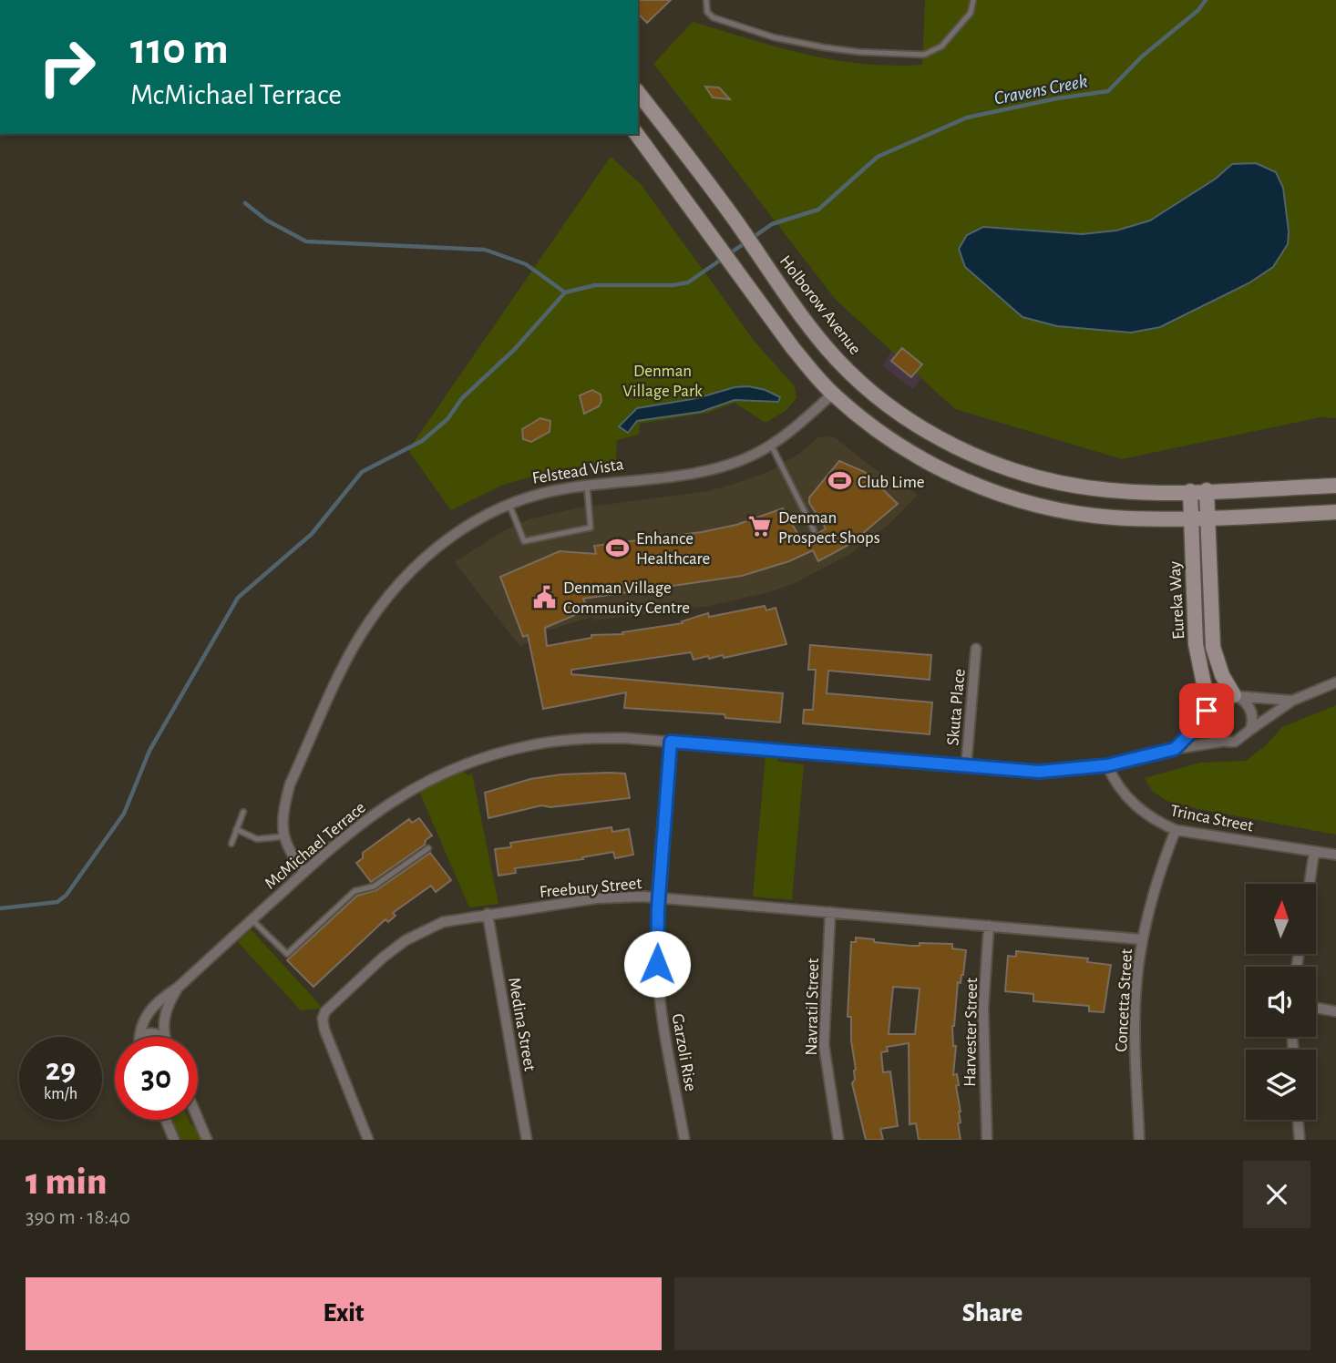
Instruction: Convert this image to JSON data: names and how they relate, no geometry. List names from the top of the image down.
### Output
{
  "streets": {
    "main road": ["Holborow Avenue", "Felstead Vista", "Eureka Way"],
    "street": [
      "Skuta Place",
      "Trinca Street",
      "McMichael Terrace",
      "Freebury Street",
      "Concetta Street",
      "Navratil Street",
      "Medina Street",
      "Harvester Street",
      "Garzoli Rise"
    ]
  },
  "crossings": [
    ["Holborow Avenue", "Felstead Vista"],
    ["Holborow Avenue", "Eureka Way"],
    ["Felstead Vista", "McMichael Terrace"],
    ["Eureka Way", "McMichael Terrace"],
    ["Skuta Place", "McMichael Terrace"],
    ["Trinca Street", "McMichael Terrace"],
    ["Trinca Street", "Concetta Street"],
    ["McMichael Terrace", "Garzoli Rise"],
    ["Freebury Street", "Concetta Street"],
    ["Freebury Street", "Navratil Street"],
    ["Freebury Street", "Medina Street"],
    ["Freebury Street", "Harvester Street"],
    ["Freebury Street", "Garzoli Rise"]
  ],
  "water": ["Cravens Creek"],
  "parks": ["Denman Village Park"],
  "places": {
    "sports": ["Club Lime", "Enhance Healthcare"],
    "supermarket": ["Denman Prospect Shops"],
    "public building": ["Denman Village Community Centre"]
  },
  "north": "top",
  "page": {
    "turn": ["110 m", "McMichael Terrace"],
    "speed": "29 km/h",
    "limit": "30",
    "heading": ["1 min", "390 m · 18:40"],
    "buttons": ["Exit", "Share"]
  }
}
